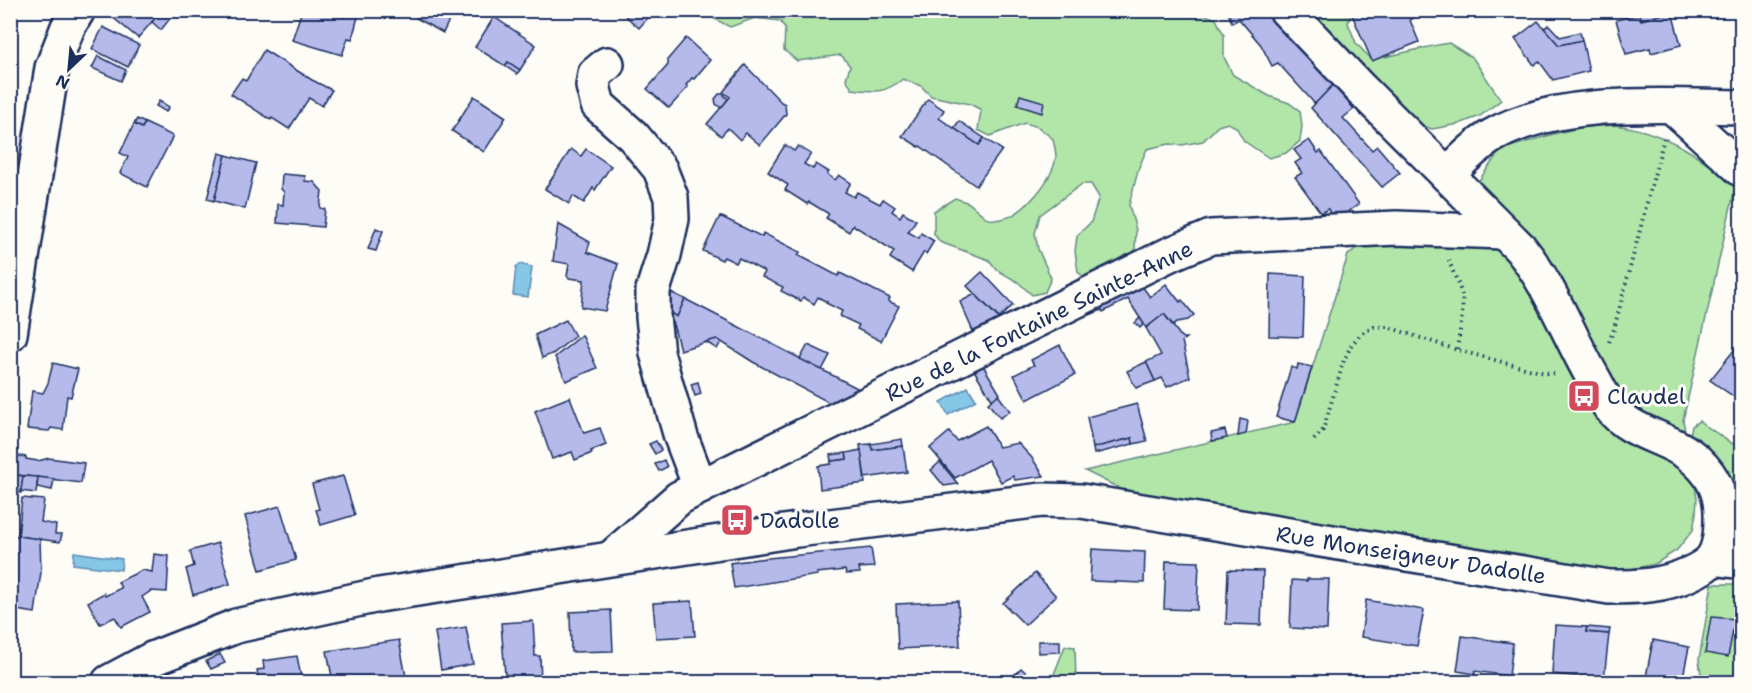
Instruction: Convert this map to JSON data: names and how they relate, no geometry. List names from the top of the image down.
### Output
{
  "streets": {
    "street": ["Rue de la Fontaine Sainte-Anne", "Rue Monseigneur Dadolle"]
  },
  "crossings": [
    ["Rue de la Fontaine Sainte-Anne", "Rue Monseigneur Dadolle"]
  ],
  "places": {
    "bus stop": ["Claudel", "Dadolle"]
  },
  "north": "bottom left"
}
